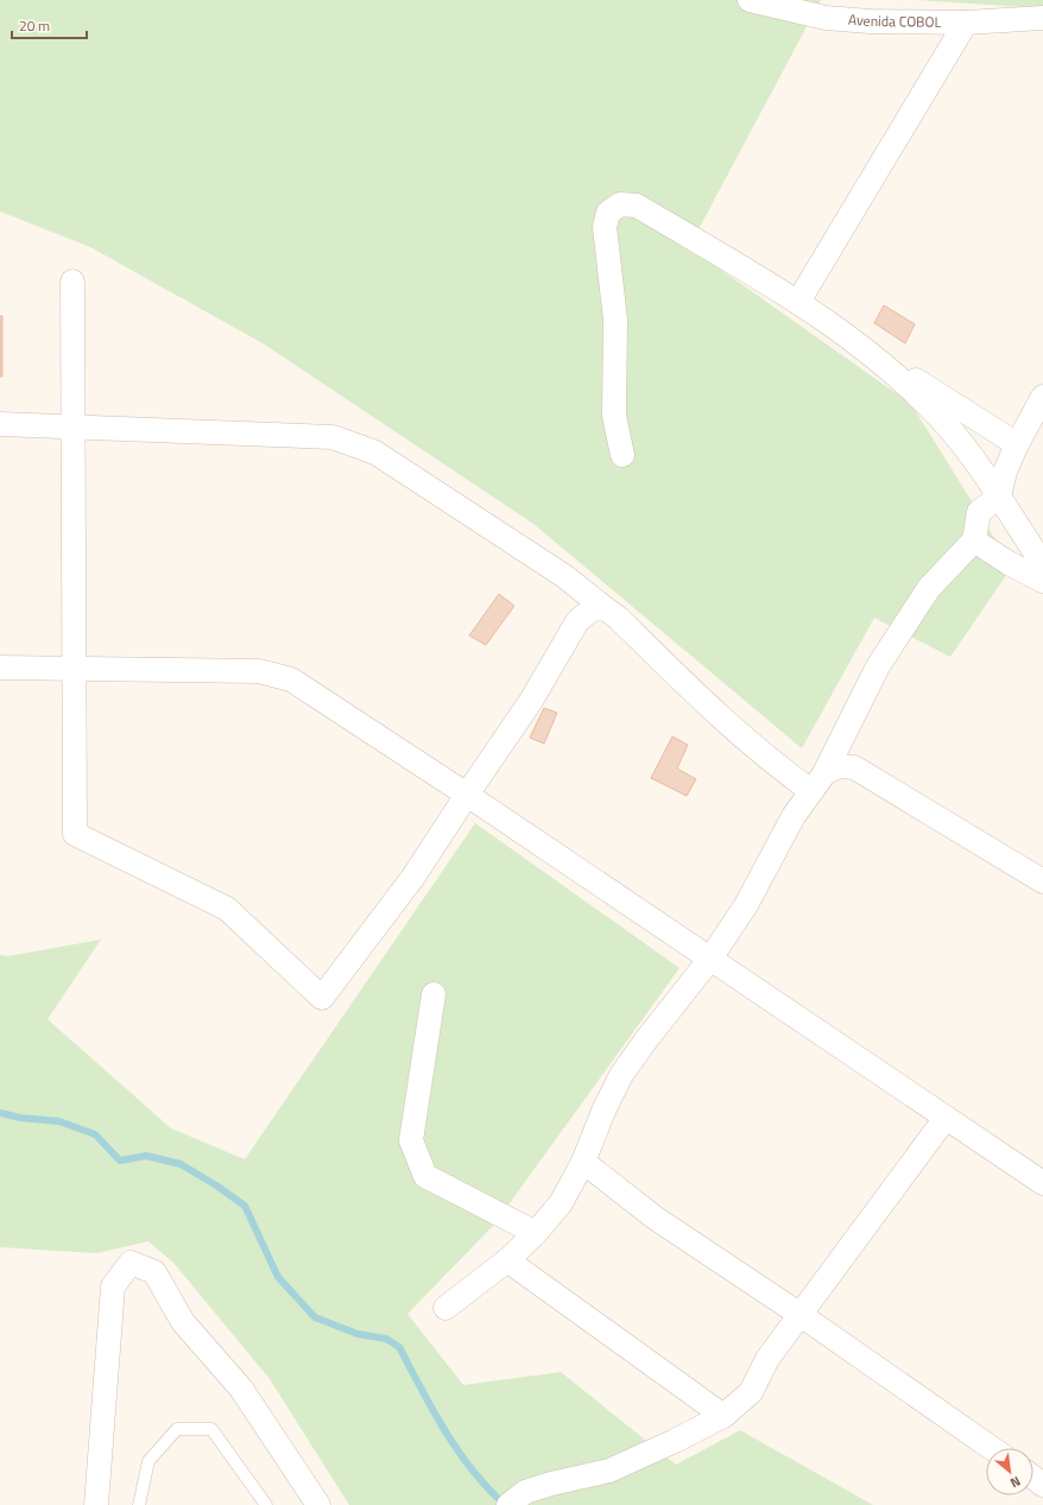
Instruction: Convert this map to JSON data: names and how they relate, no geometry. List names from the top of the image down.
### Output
{
  "streets": {
    "street": ["Avenida COBOL"]
  },
  "scale_bar": "20 m",
  "north": "bottom right"
}
